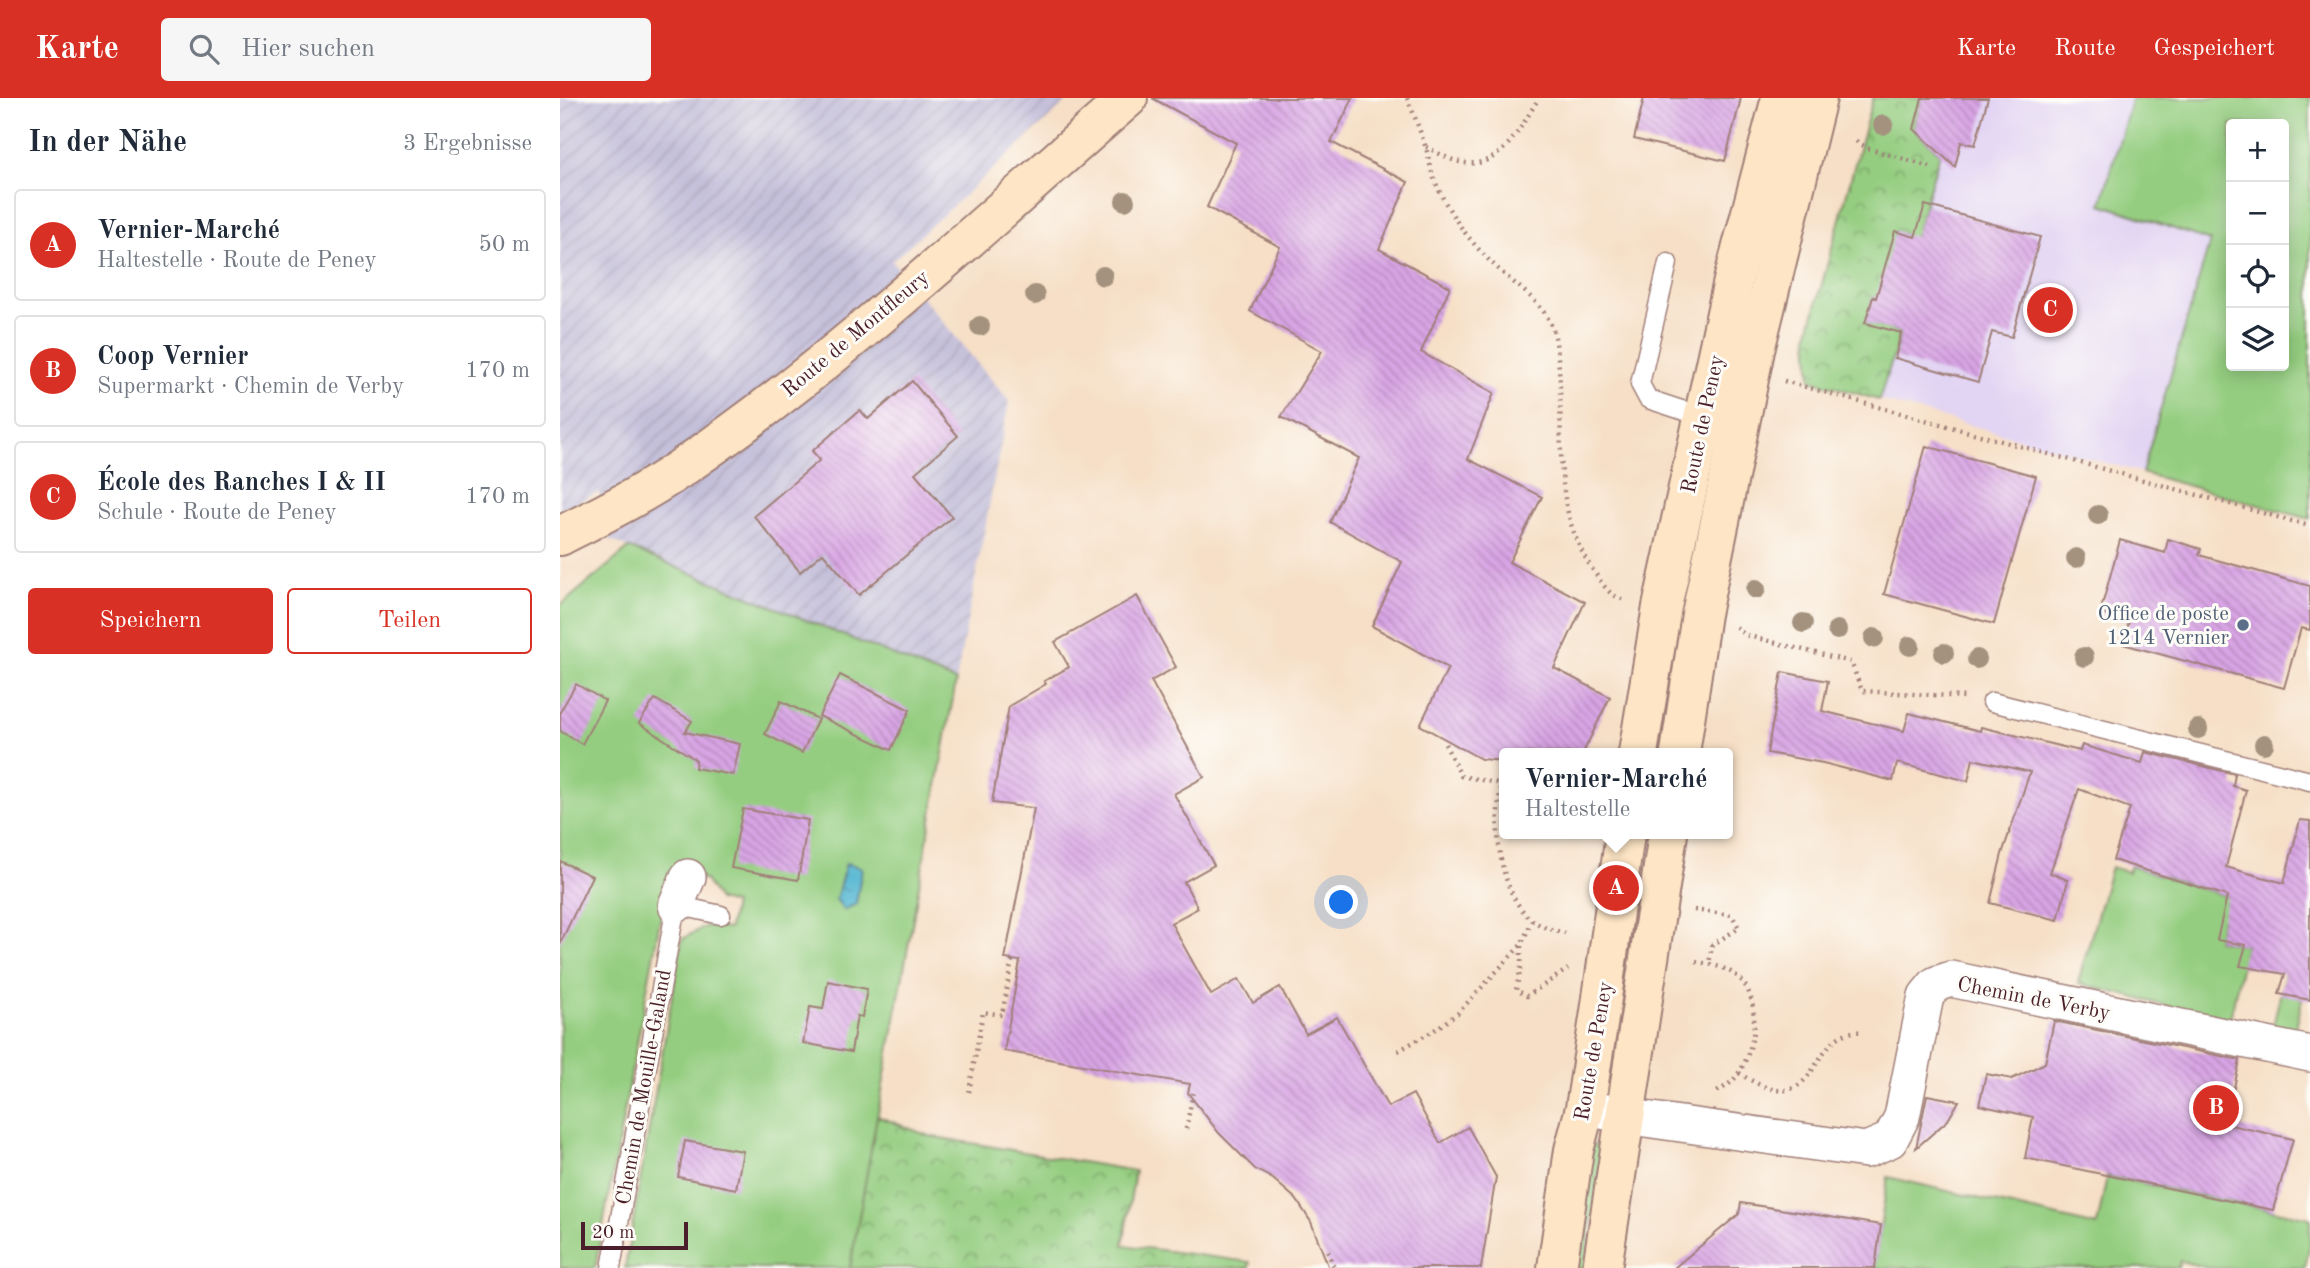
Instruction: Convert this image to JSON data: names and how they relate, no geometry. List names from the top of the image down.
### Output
{
  "streets": {
    "main road": ["Route de Montfleury", "Route de Peney"],
    "street": ["Chemin de Verby"],
    "lane": ["Chemin de Mouille-Galand"]
  },
  "crossings": [
    ["Route de Peney", "Chemin de Verby"]
  ],
  "places": ["Office de poste 1214 Vernier"],
  "scale_bar": "20 m",
  "page": {
    "header": "Karte",
    "search": "Hier suchen",
    "nav": ["Karte", "Route", "Gespeichert"],
    "heading": ["In der Nähe", "3 Ergebnisse"],
    "map_buttons": ["+", "−"],
    "list": [
      {
        "mark": "A",
        "name": "Vernier-Marché",
        "note": "Haltestelle · Route de Peney",
        "value": "50 m"
      },
      {
        "mark": "B",
        "name": "Coop Vernier",
        "note": "Supermarkt · Chemin de Verby",
        "value": "170 m"
      },
      {
        "mark": "C",
        "name": "École des Ranches I & II",
        "note": "Schule · Route de Peney",
        "value": "170 m"
      }
    ],
    "pins": ["C", "A", "B"],
    "buttons": ["Speichern", "Teilen"],
    "popup": ["Vernier-Marché", "Haltestelle"],
    "scale": "20 m"
  }
}
